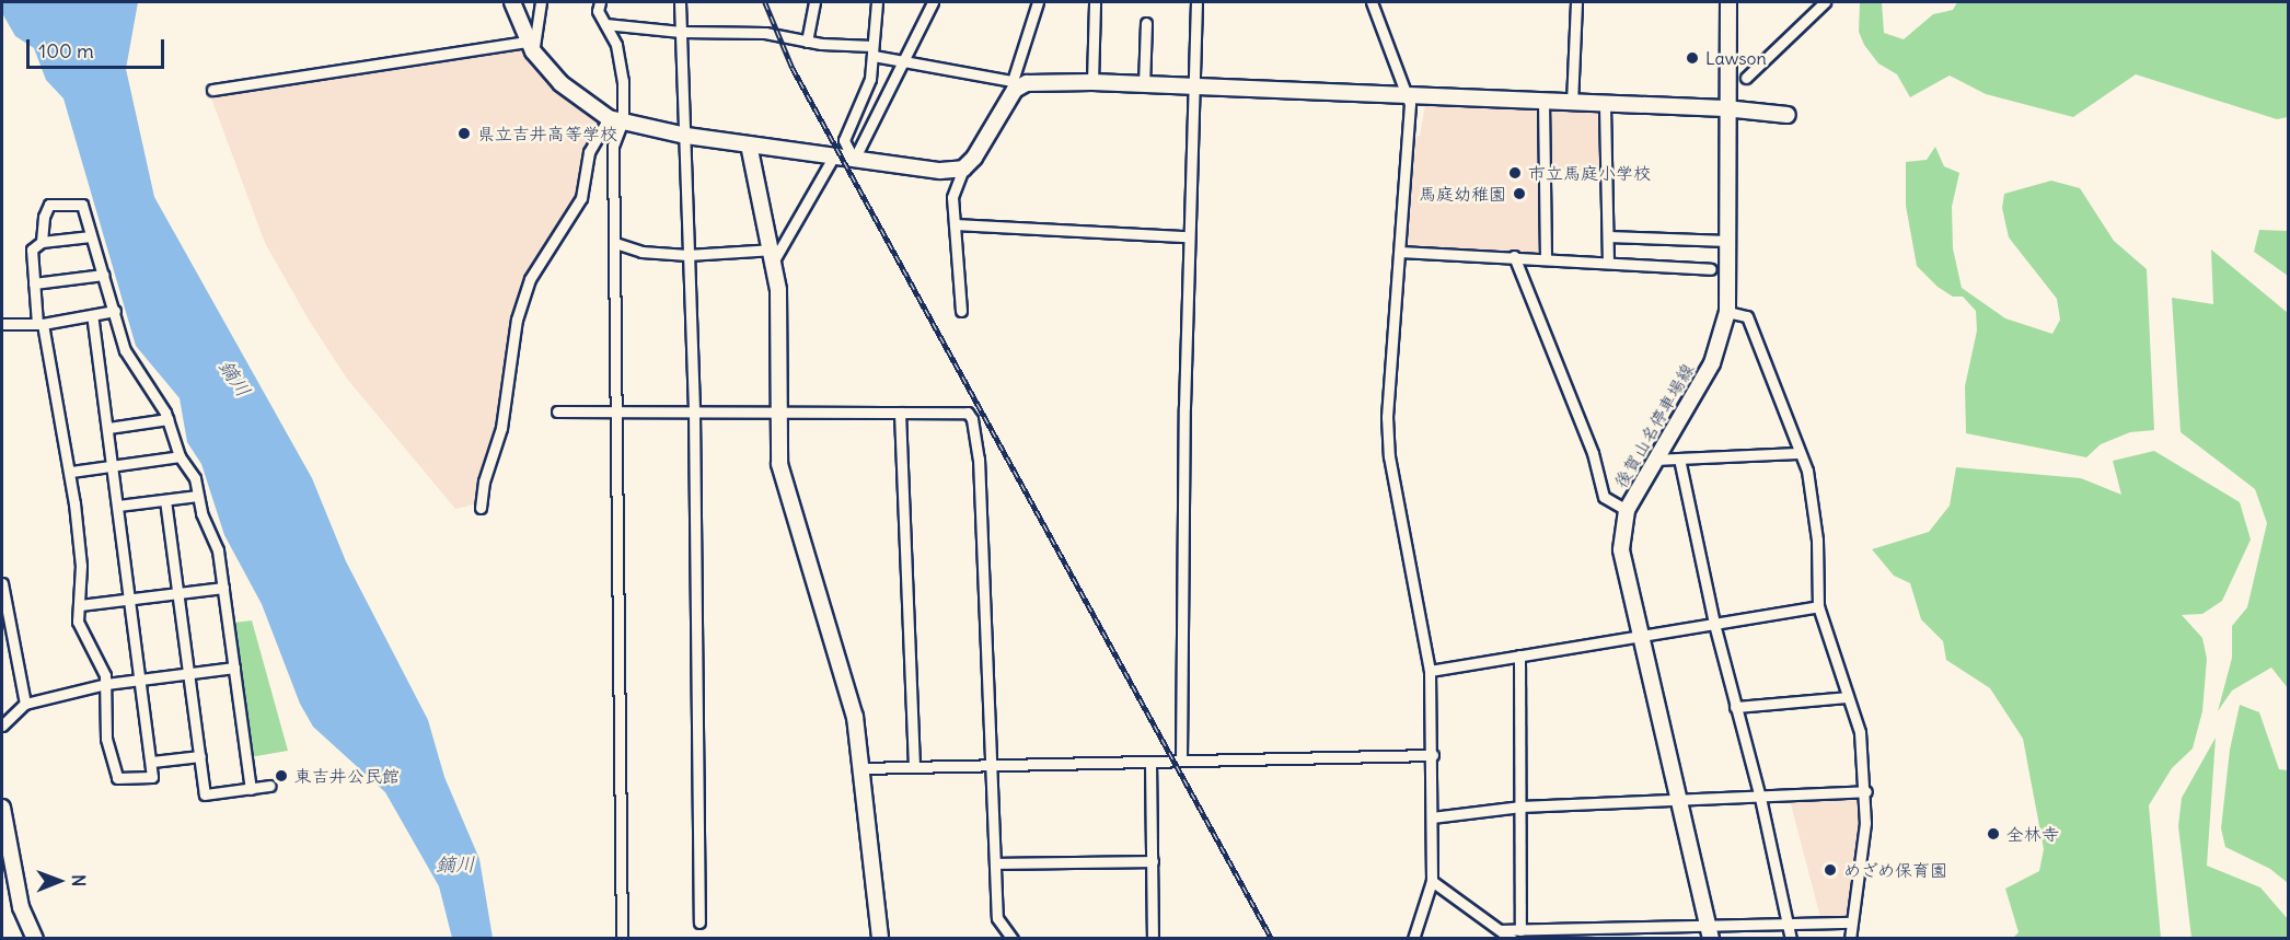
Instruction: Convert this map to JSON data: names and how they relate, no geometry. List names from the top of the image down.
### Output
{
  "streets": {
    "street": ["後賀山名停車場線"]
  },
  "water": ["鏑川"],
  "places": [
    "Lawson",
    "県立吉井高等学校",
    "市立馬庭小学校",
    "馬庭幼稚園",
    "東吉井公民館",
    "全林寺",
    "めざめ保育園"
  ],
  "scale_bar": "100 m",
  "north": "right"
}
